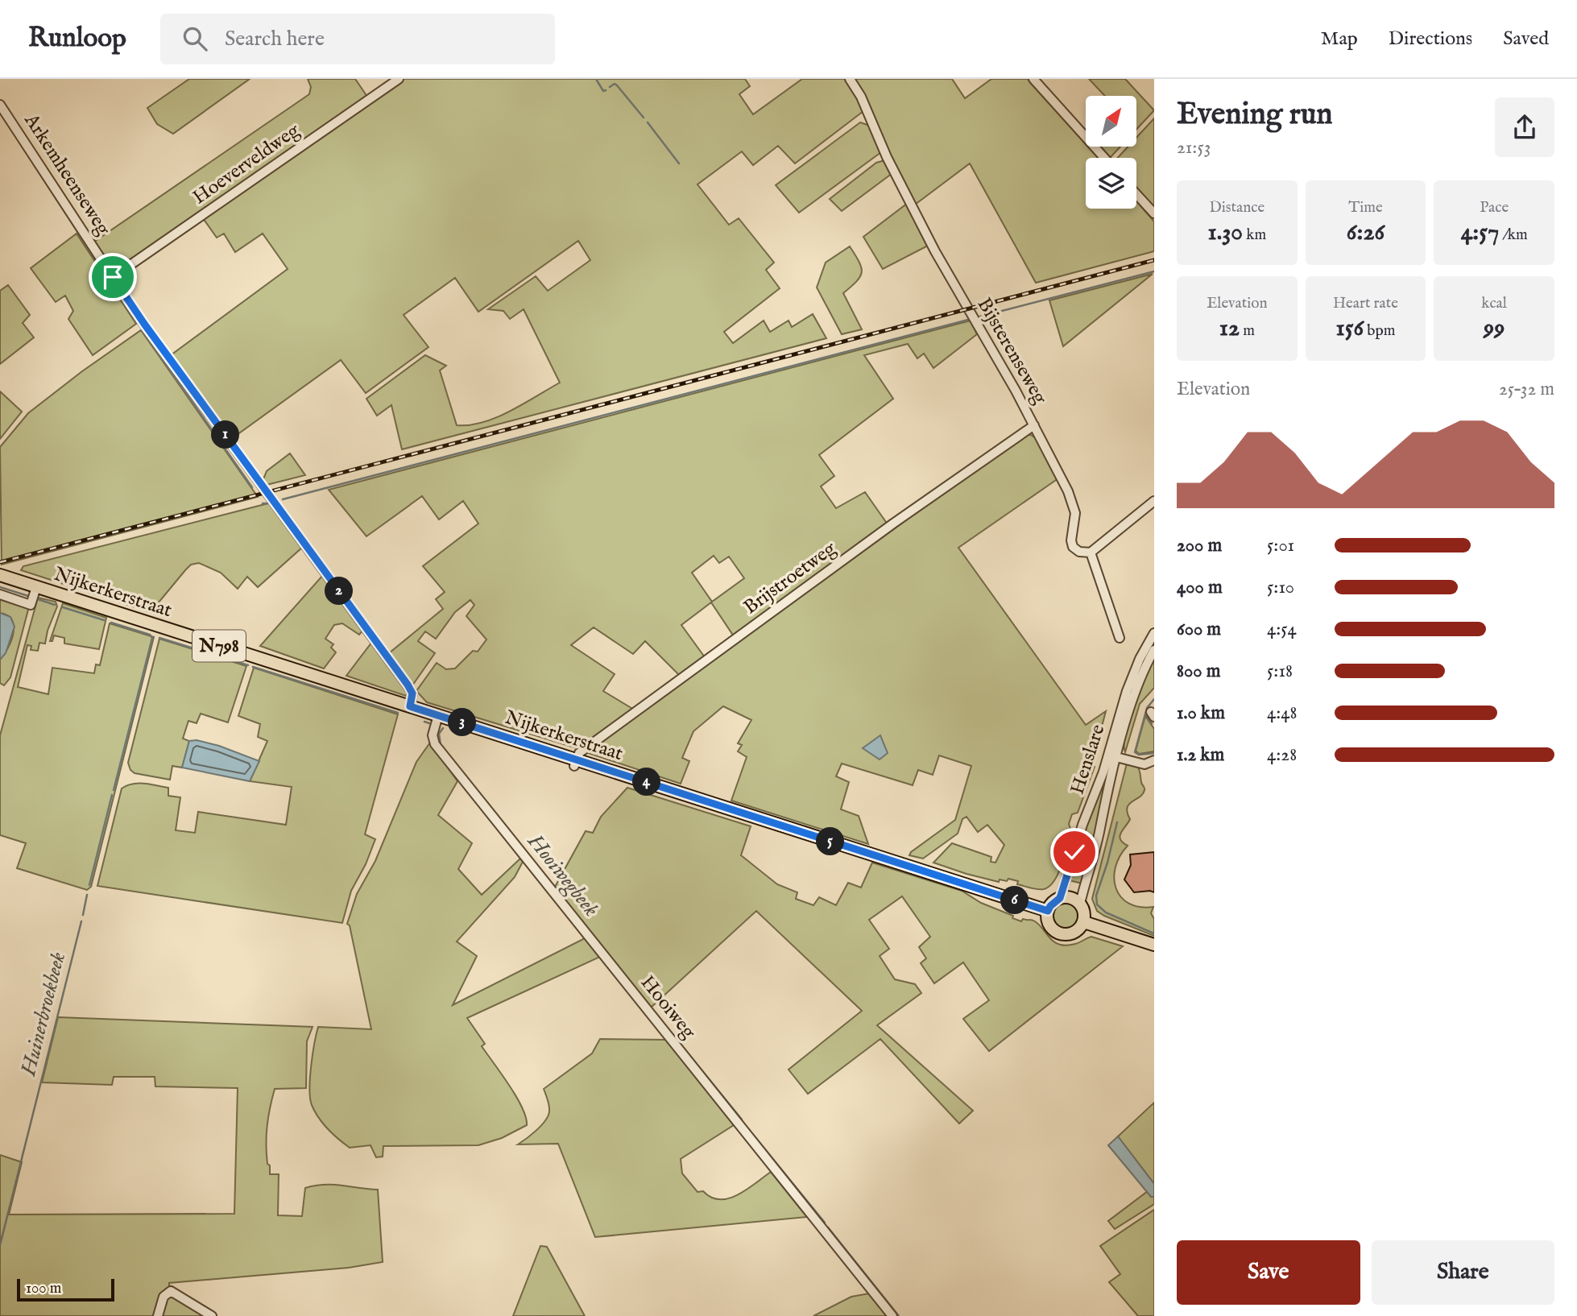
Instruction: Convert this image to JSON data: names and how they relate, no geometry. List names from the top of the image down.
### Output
{
  "streets": {
    "main road": ["Nijkerkerstraat", "N798"],
    "street": [
      "Hoeverveldweg",
      "Arkemheenseweg",
      "Bijsterenseweg",
      "Brijstroetweg",
      "Henslare",
      "Hooiweg"
    ]
  },
  "crossings": [
    ["Hoeverveldweg", "Arkemheenseweg"],
    ["Arkemheenseweg", "Nijkerkerstraat"],
    ["Bijsterenseweg", "Brijstroetweg"],
    ["Brijstroetweg", "Nijkerkerstraat"],
    ["Nijkerkerstraat", "Henslare"],
    ["Nijkerkerstraat", "Hooiweg"]
  ],
  "water": ["Hooiwegbeek", "Huinerbroekbeek"],
  "scale_bar": "100 m",
  "north": "top right",
  "page": {
    "header": "Runloop",
    "search": "Search here",
    "nav": ["Map", "Directions", "Saved"],
    "heading": ["Evening run", "21:53"],
    "stats": [
      ["Distance", "1.30 km"],
      ["Time", "6:26"],
      ["Pace", "4:57 /km"],
      ["Elevation", "12 m"],
      ["Heart rate", "156 bpm"],
      ["kcal", "99"]
    ],
    "chart": ["Elevation", "25–32 m"],
    "pins": [
      "1",
      "2",
      "3",
      "4",
      "5",
      "6"
    ],
    "list": [
      {
        "name": "200 m",
        "note": "5:01"
      },
      {
        "name": "400 m",
        "note": "5:10"
      },
      {
        "name": "600 m",
        "note": "4:54"
      },
      {
        "name": "800 m",
        "note": "5:18"
      },
      {
        "name": "1.0 km",
        "note": "4:48"
      },
      {
        "name": "1.2 km",
        "note": "4:28"
      }
    ],
    "buttons": ["Save", "Share"],
    "scale": "100 m"
  }
}
